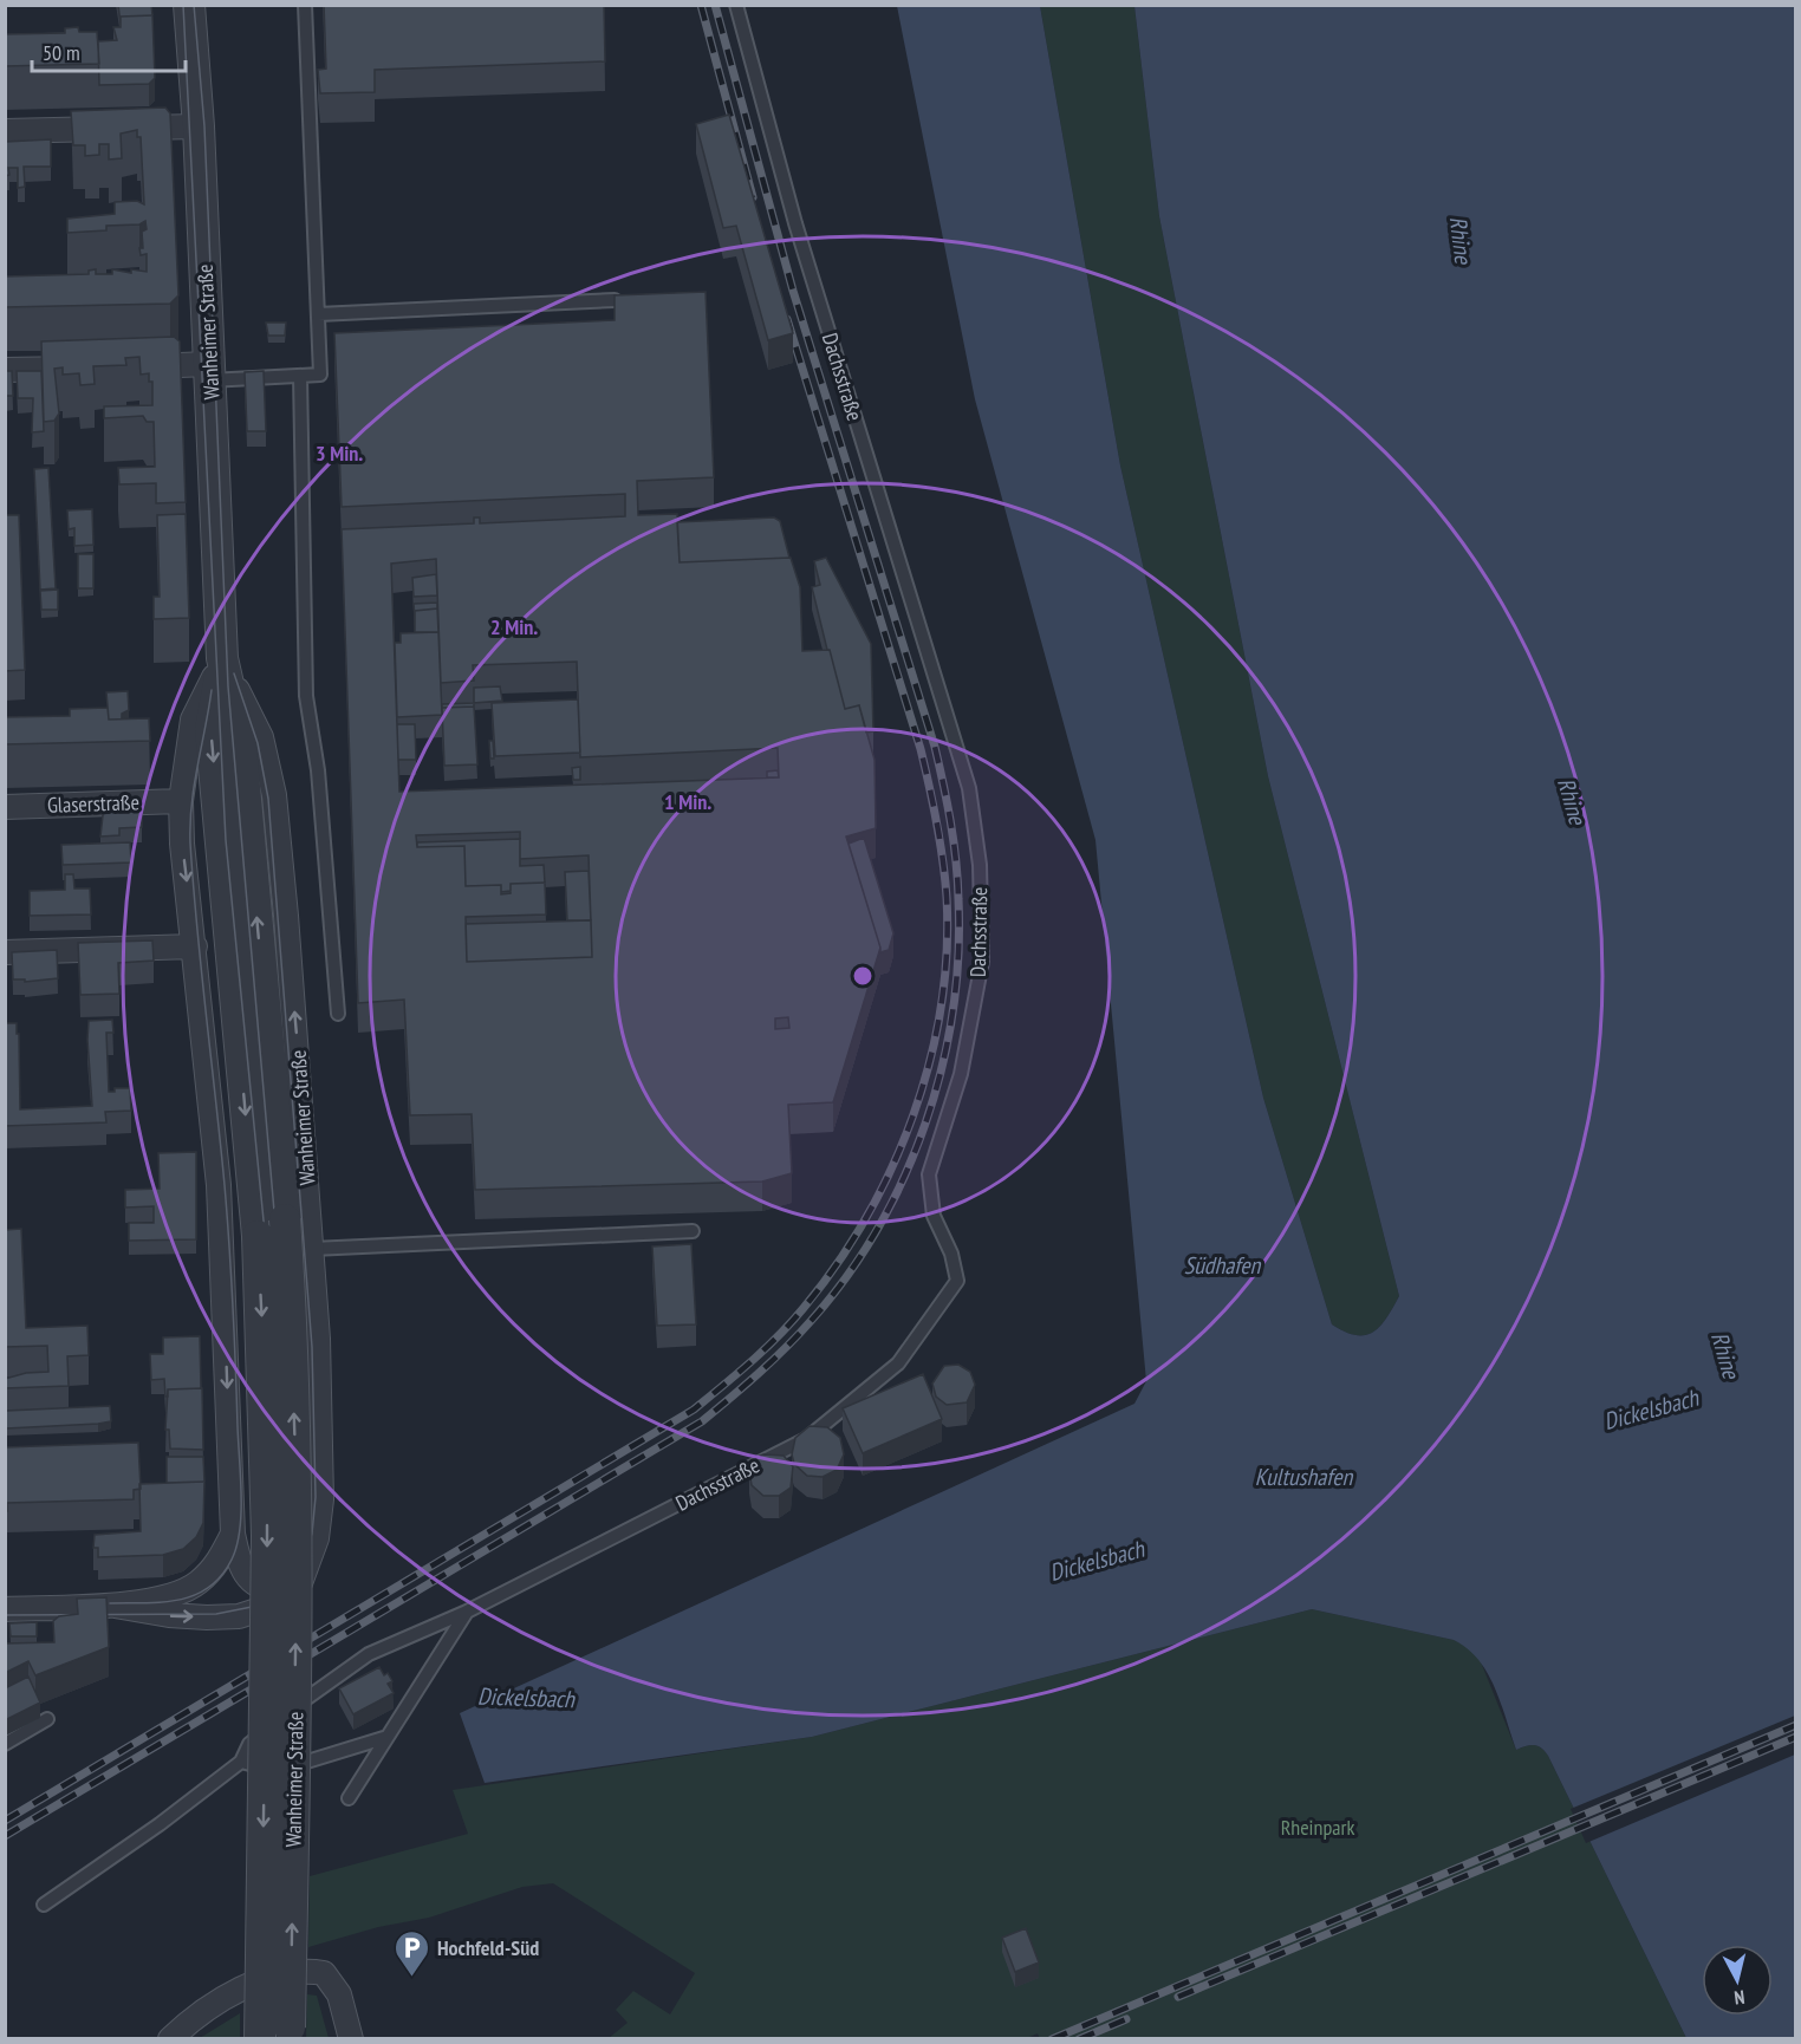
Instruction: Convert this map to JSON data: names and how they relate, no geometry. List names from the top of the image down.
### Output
{
  "streets": {
    "street": ["Wanheimer Straße", "Glaserstraße"],
    "lane": ["Dachsstraße"]
  },
  "crossings": [
    ["Wanheimer Straße", "Glaserstraße"]
  ],
  "water": [
    "Rhine",
    "Südhafen",
    "Dickelsbach",
    "Kultushafen"
  ],
  "parks": ["Rheinpark"],
  "places": {
    "parking": ["Hochfeld-Süd"]
  },
  "scale_bar": "50 m",
  "north": "bottom",
  "rings": ["3 Min.", "2 Min.", "1 Min."]
}
